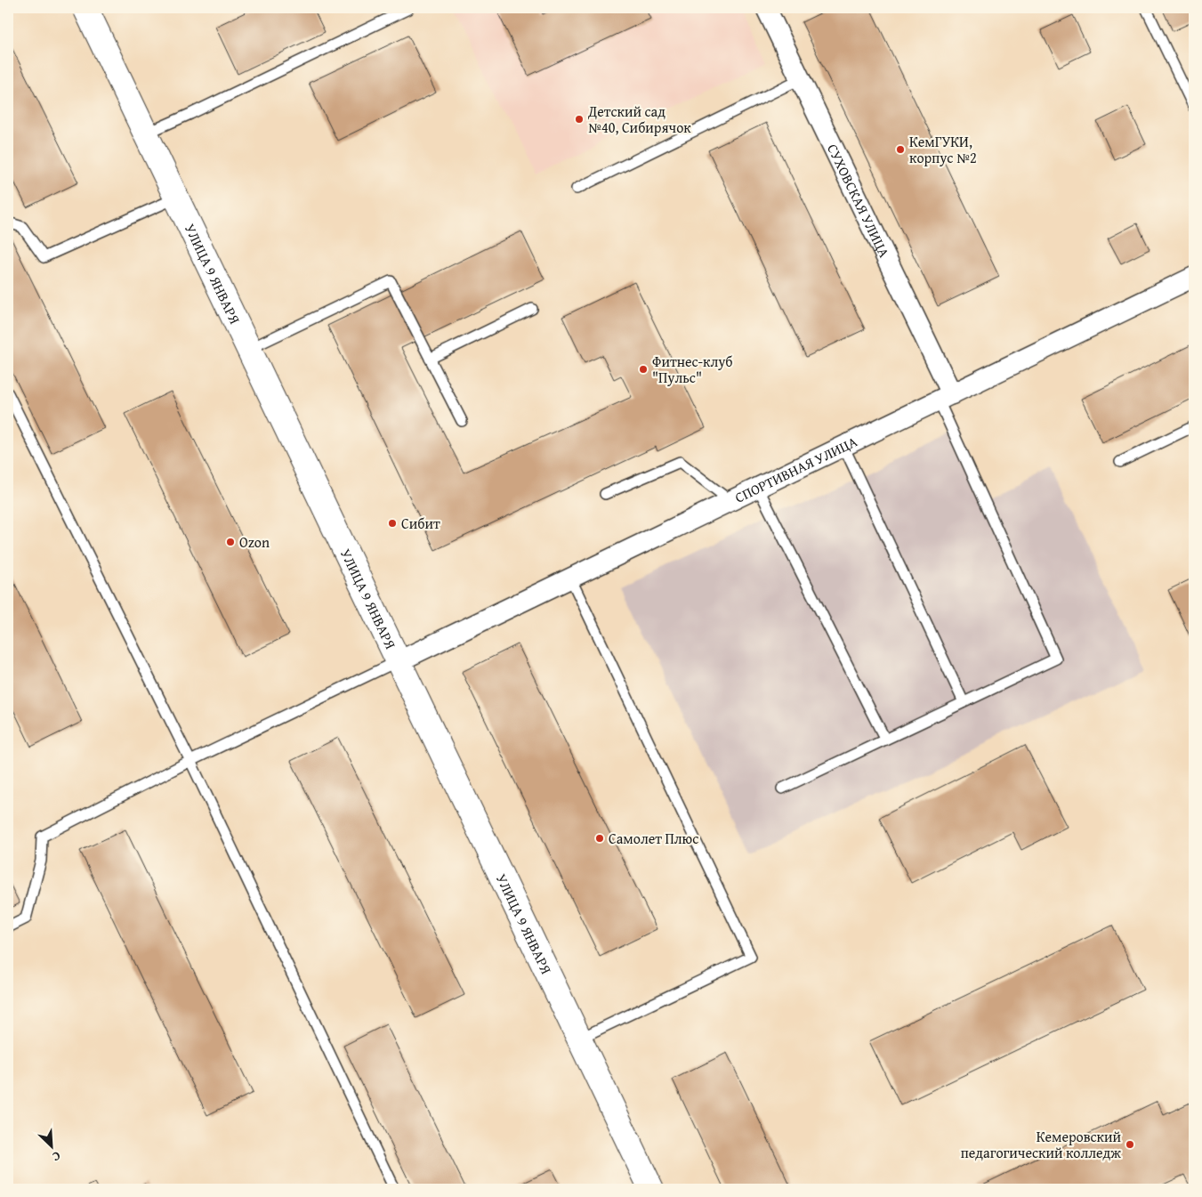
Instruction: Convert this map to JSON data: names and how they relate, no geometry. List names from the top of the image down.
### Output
{
  "streets": {
    "street": ["СУХОВСКАЯ УЛИЦА", "УЛИЦА 9 ЯНВАРЯ", "СПОРТИВНАЯ УЛИЦА"]
  },
  "crossings": [
    ["СУХОВСКАЯ УЛИЦА", "СПОРТИВНАЯ УЛИЦА"],
    ["УЛИЦА 9 ЯНВАРЯ", "СПОРТИВНАЯ УЛИЦА"]
  ],
  "places": [
    "Детский сад №40, Сибирячок",
    "КемГУКИ, корпус №2",
    "Фитнес-клуб \"Пульс\"",
    "Сибит",
    "Ozon",
    "Самолет Плюс",
    "Кемеровский педагогический колледж"
  ],
  "north": "bottom right"
}
